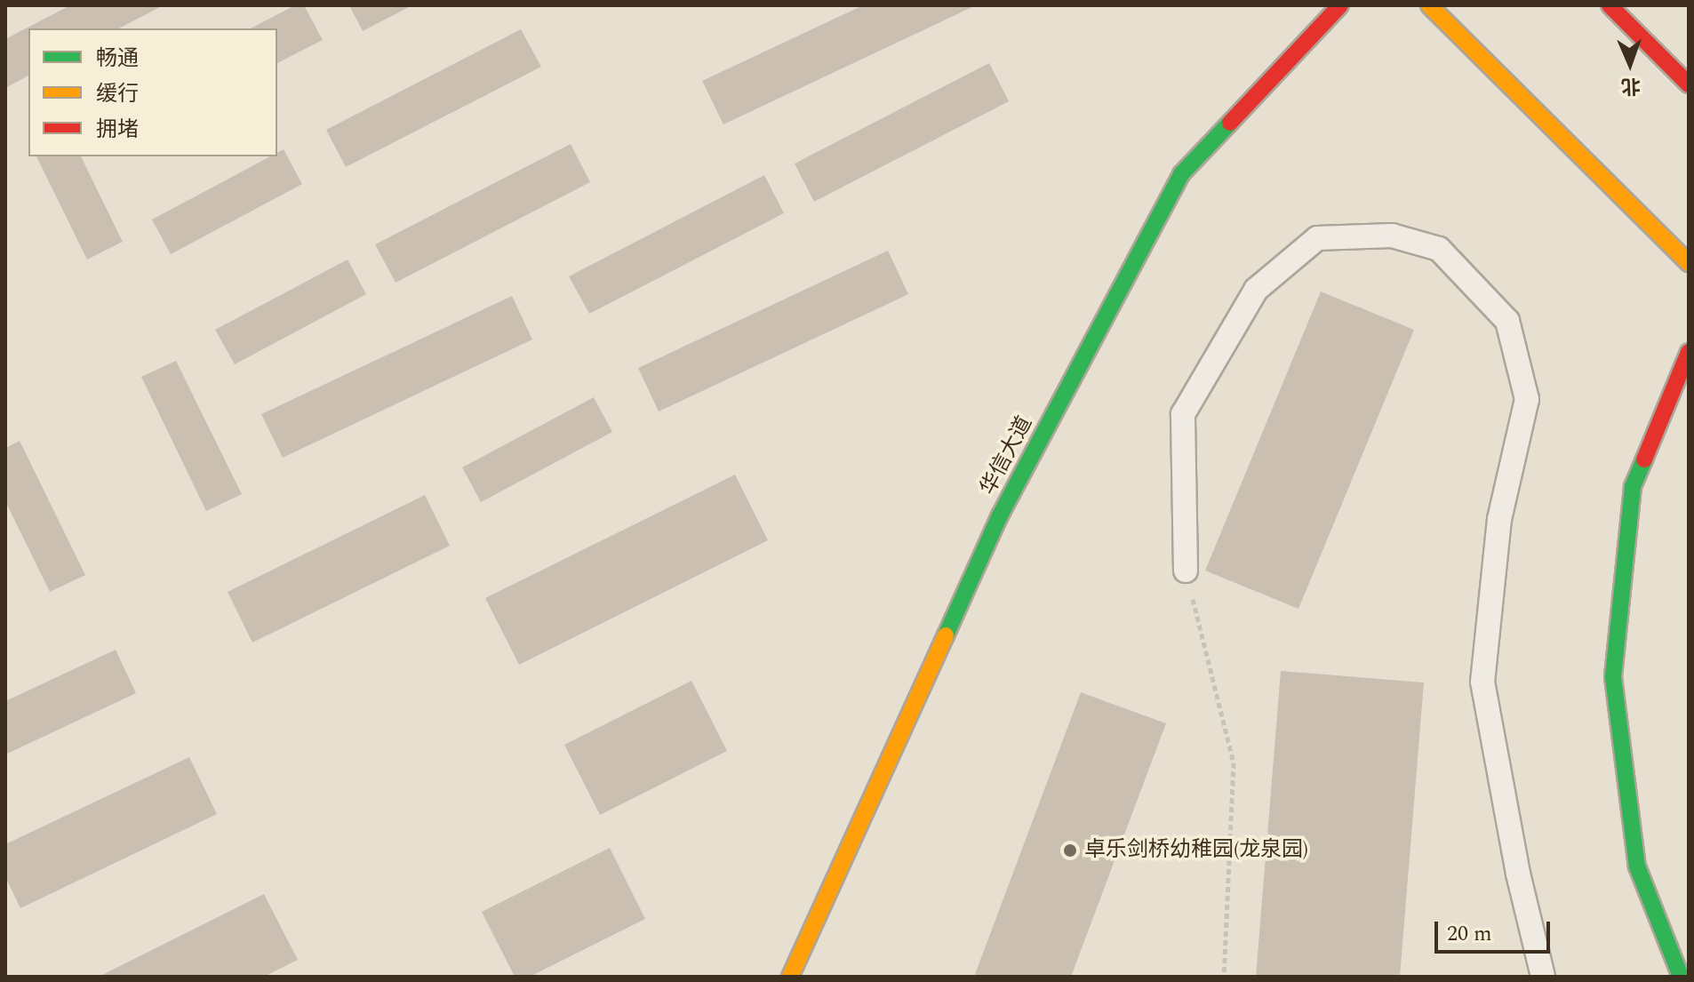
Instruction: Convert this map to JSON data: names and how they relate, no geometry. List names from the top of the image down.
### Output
{
  "streets": {
    "street": ["华信大道"]
  },
  "places": ["卓乐剑桥幼稚园(龙泉园)"],
  "legend": ["畅通", "缓行", "拥堵"],
  "scale_bar": "20 m",
  "north": "bottom"
}
